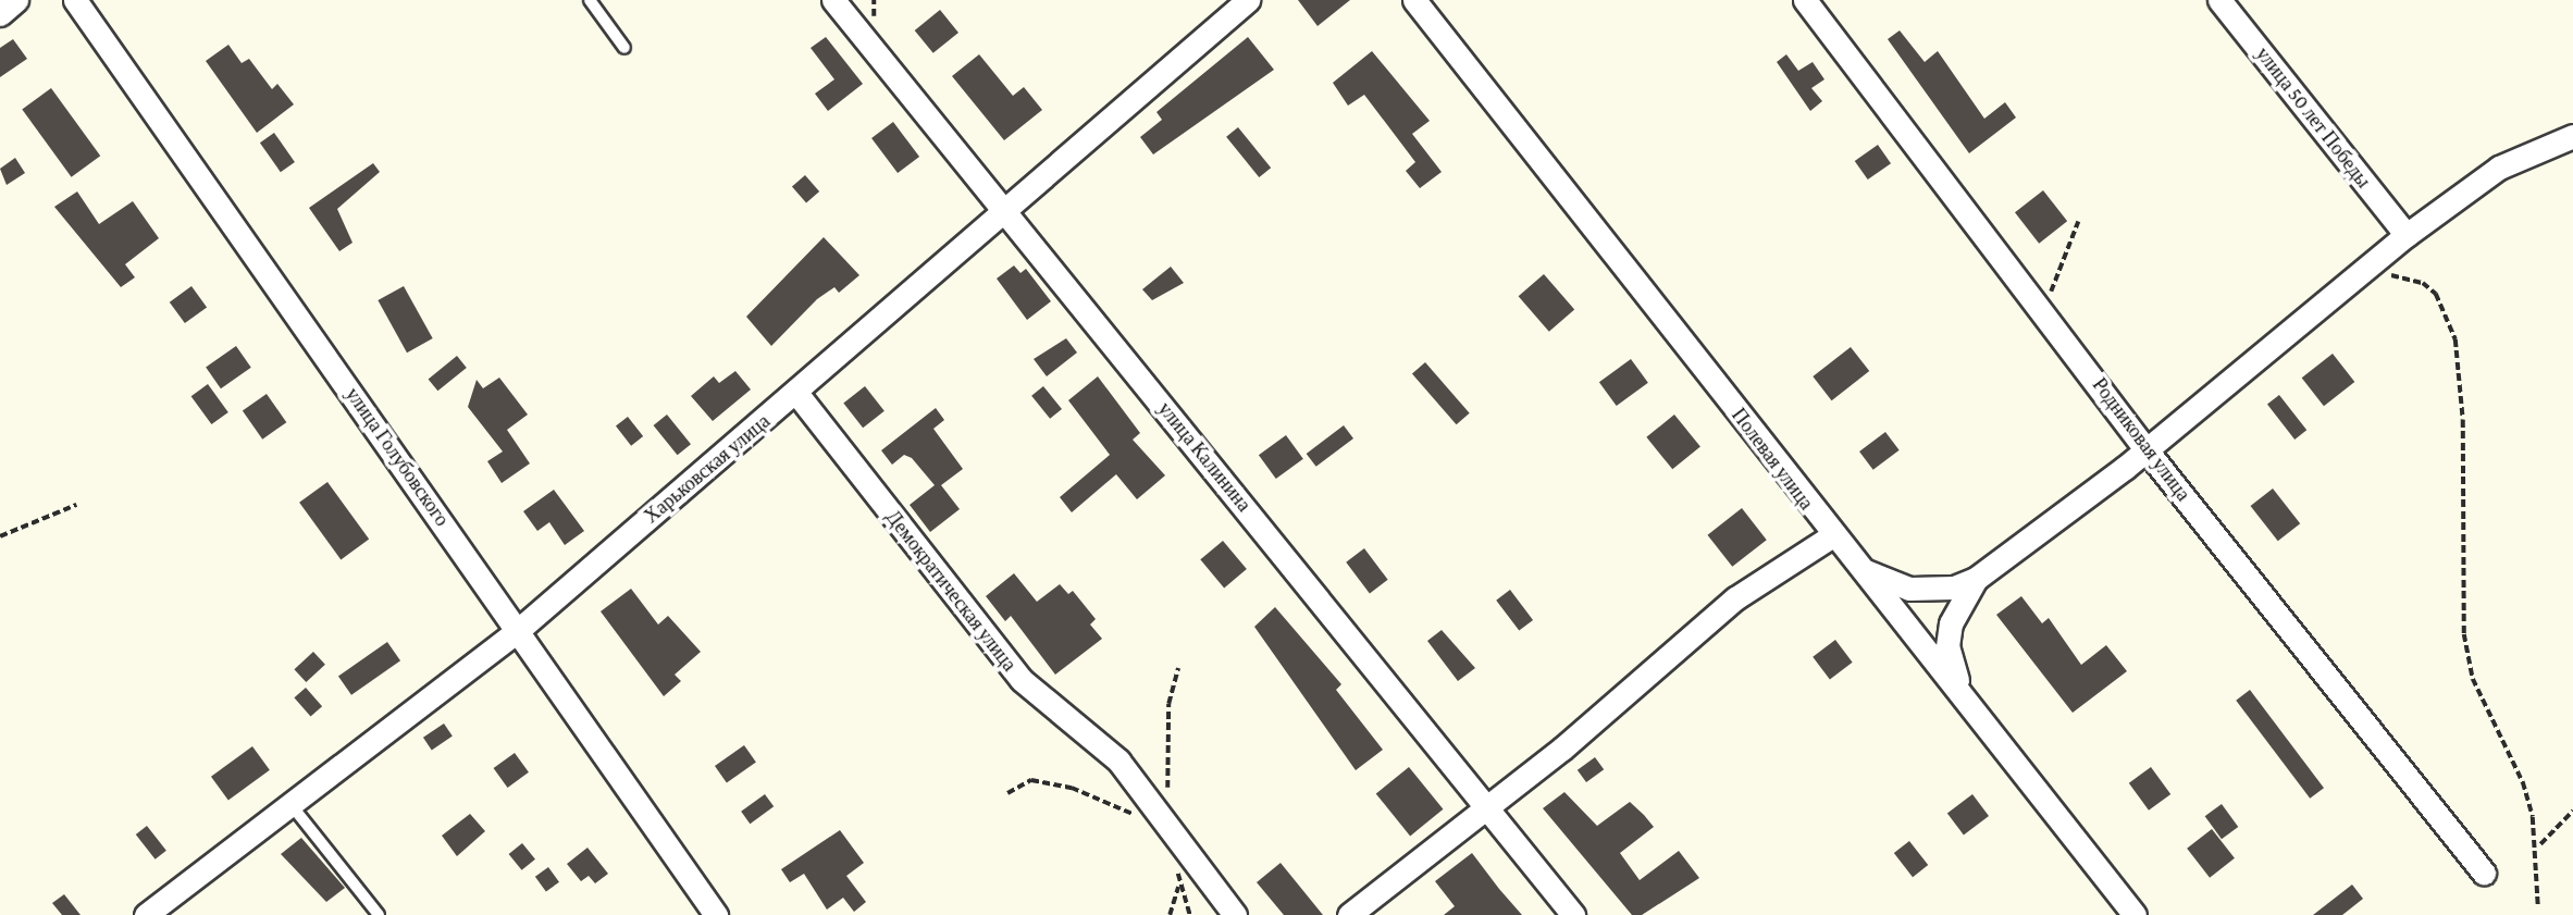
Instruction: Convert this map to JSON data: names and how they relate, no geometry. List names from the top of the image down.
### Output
{
  "streets": {
    "street": [
      "улица 50 лет Победы",
      "Родниковая улица",
      "улица Голубовского",
      "улица Калинина",
      "Полевая улица",
      "Харьковская улица",
      "Демократическая улица"
    ]
  },
  "crossings": [
    ["улица Голубовского", "Харьковская улица"],
    ["улица Калинина", "Харьковская улица"],
    ["Харьковская улица", "Демократическая улица"]
  ]
}
